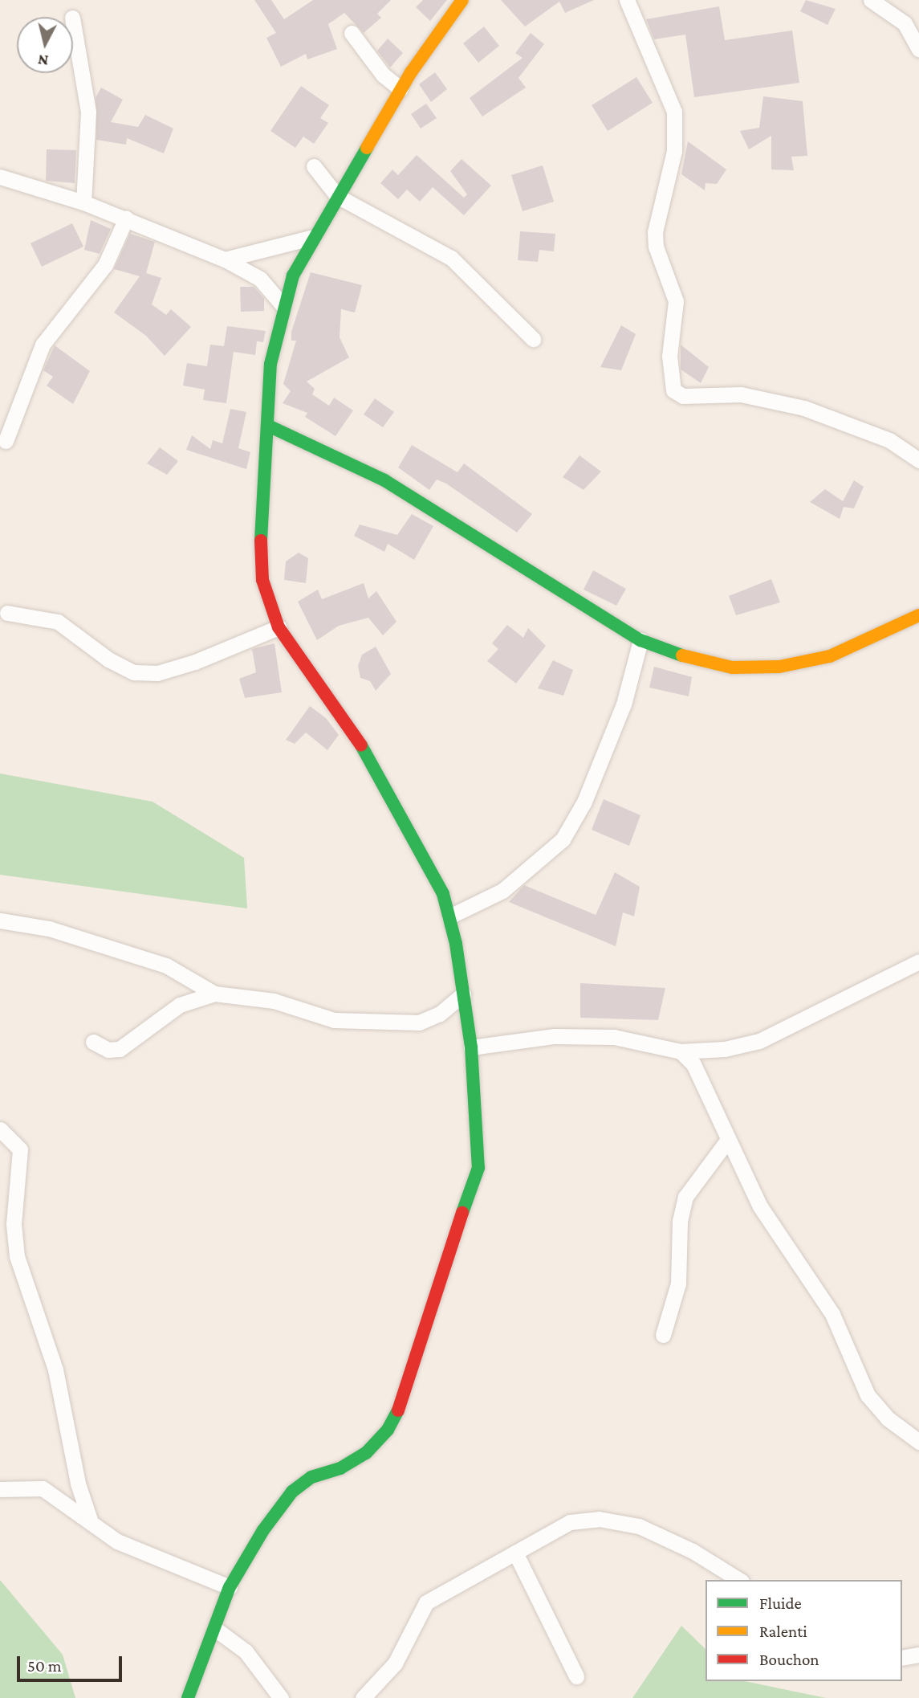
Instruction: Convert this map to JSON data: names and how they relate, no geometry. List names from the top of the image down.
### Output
{
  "legend": ["Fluide", "Ralenti", "Bouchon"],
  "scale_bar": "50 m",
  "north": "bottom"
}
